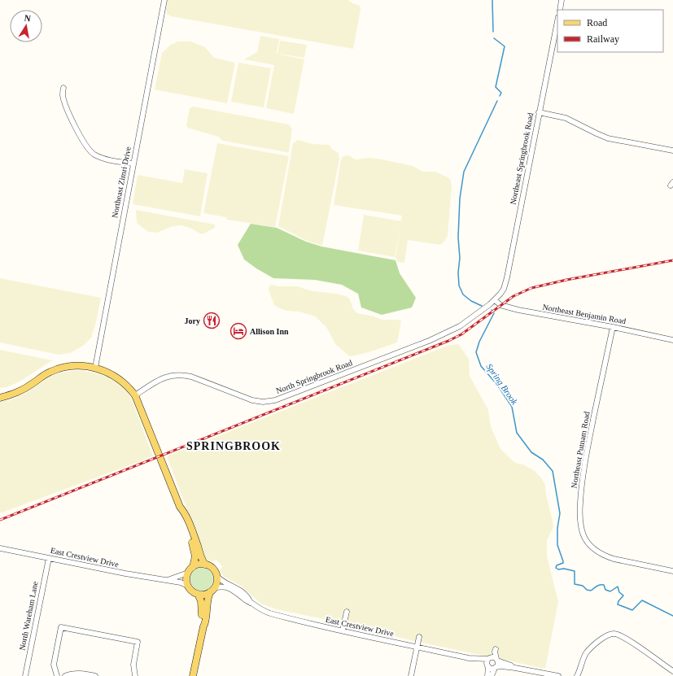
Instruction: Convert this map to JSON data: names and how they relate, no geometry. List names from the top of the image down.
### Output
{
  "streets": {
    "street": [
      "Northeast Springbrook Road",
      "Northeast Zimri Drive",
      "Northeast Benjamin Road",
      "North Springbrook Road",
      "Northeast Putnam Road",
      "East Crestview Drive",
      "North Wareham Lane"
    ]
  },
  "crossings": [
    ["Northeast Springbrook Road", "Northeast Benjamin Road"],
    ["Northeast Springbrook Road", "North Springbrook Road"],
    ["Northeast Benjamin Road", "North Springbrook Road"],
    ["Northeast Benjamin Road", "Northeast Putnam Road"],
    ["East Crestview Drive", "North Wareham Lane"]
  ],
  "districts": ["SPRINGBROOK"],
  "water": ["Spring Brook"],
  "places": {
    "restaurant": ["Jory"],
    "hotel": ["Allison Inn"]
  },
  "legend": ["Road", "Railway"],
  "north": "top"
}
